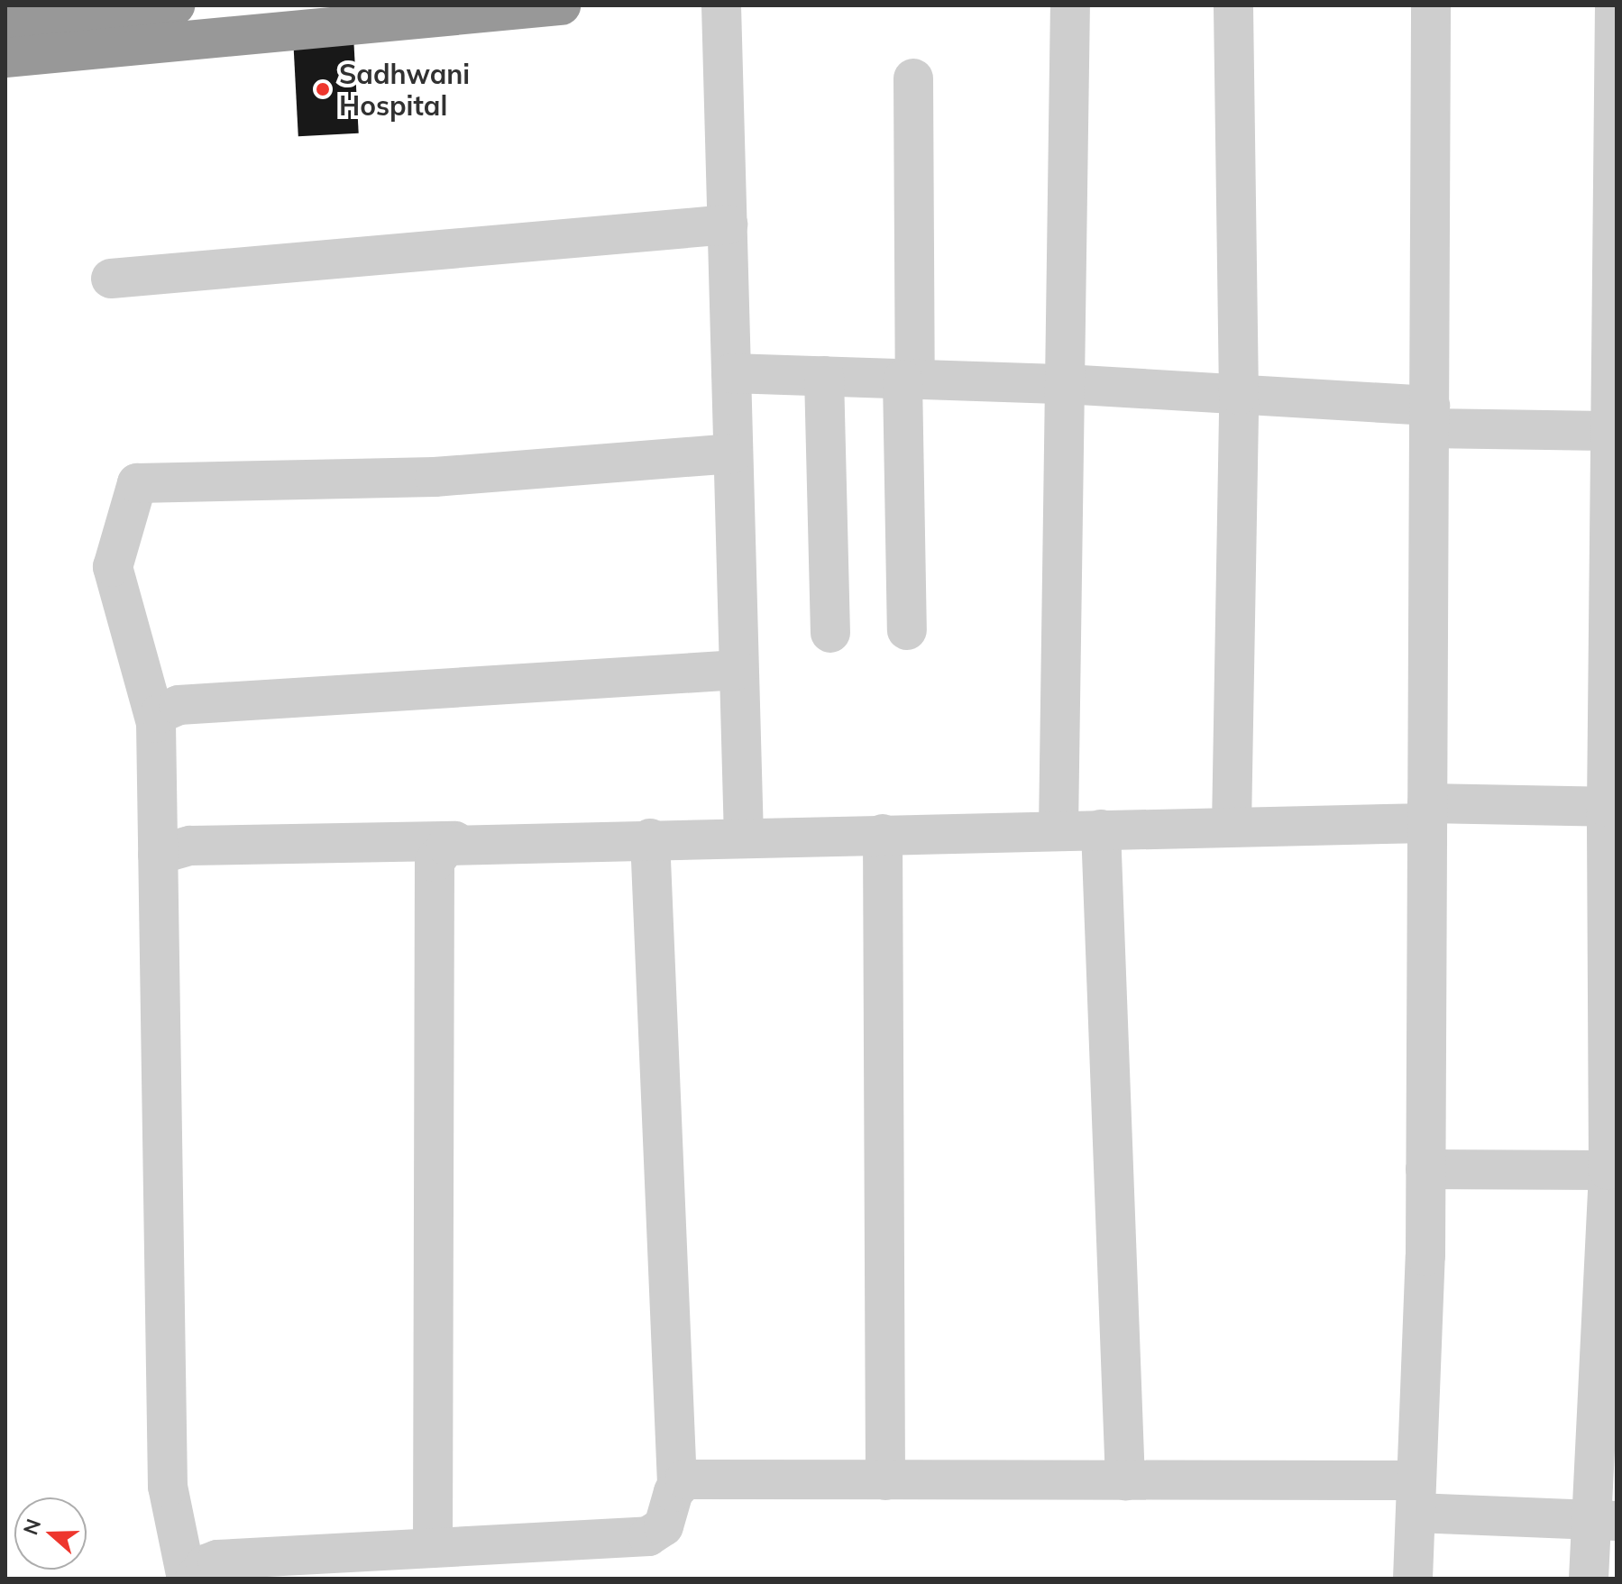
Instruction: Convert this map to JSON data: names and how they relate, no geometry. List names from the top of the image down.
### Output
{
  "places": ["Sadhwani Hospital"],
  "north": "left"
}
